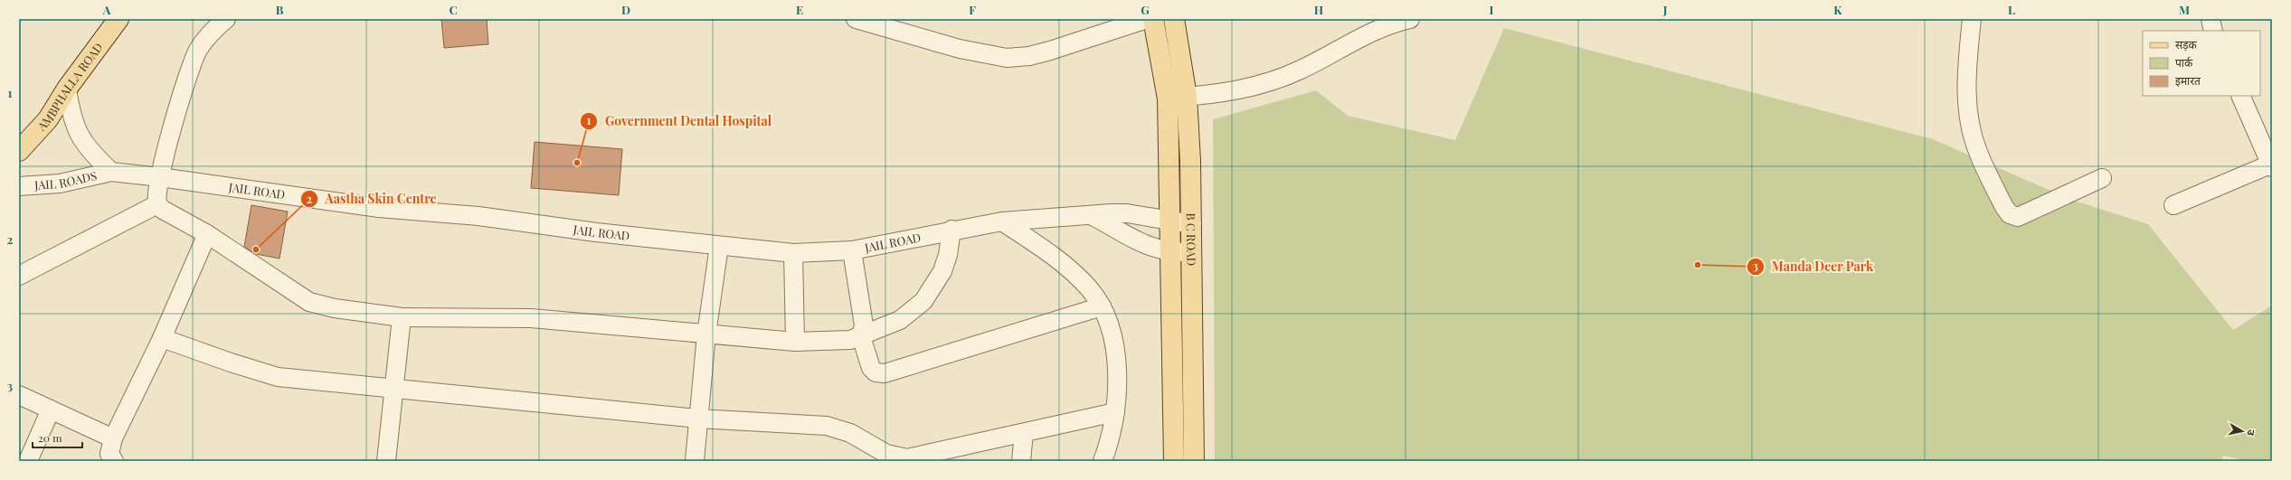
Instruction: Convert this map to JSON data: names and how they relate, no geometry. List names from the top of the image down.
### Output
{
  "streets": {
    "main road": ["AMBPHALLA ROAD", "B C ROAD"],
    "street": ["JAIL ROADS", "JAIL ROAD"]
  },
  "crossings": [
    ["JAIL ROADS", "JAIL ROAD"],
    ["JAIL ROAD", "B C ROAD"]
  ],
  "places": ["Government Dental Hospital", "Aastha Skin Centre", "Manda Deer Park"],
  "legend": ["सड़क", "पार्क", "इमारत"],
  "scale_bar": "20 m",
  "north": "right",
  "grid": {
    "columns": [
      "A",
      "B",
      "C",
      "D",
      "E",
      "F",
      "G",
      "H",
      "I",
      "J",
      "K",
      "L",
      "M"
    ],
    "rows": ["1", "2", "3"]
  }
}
